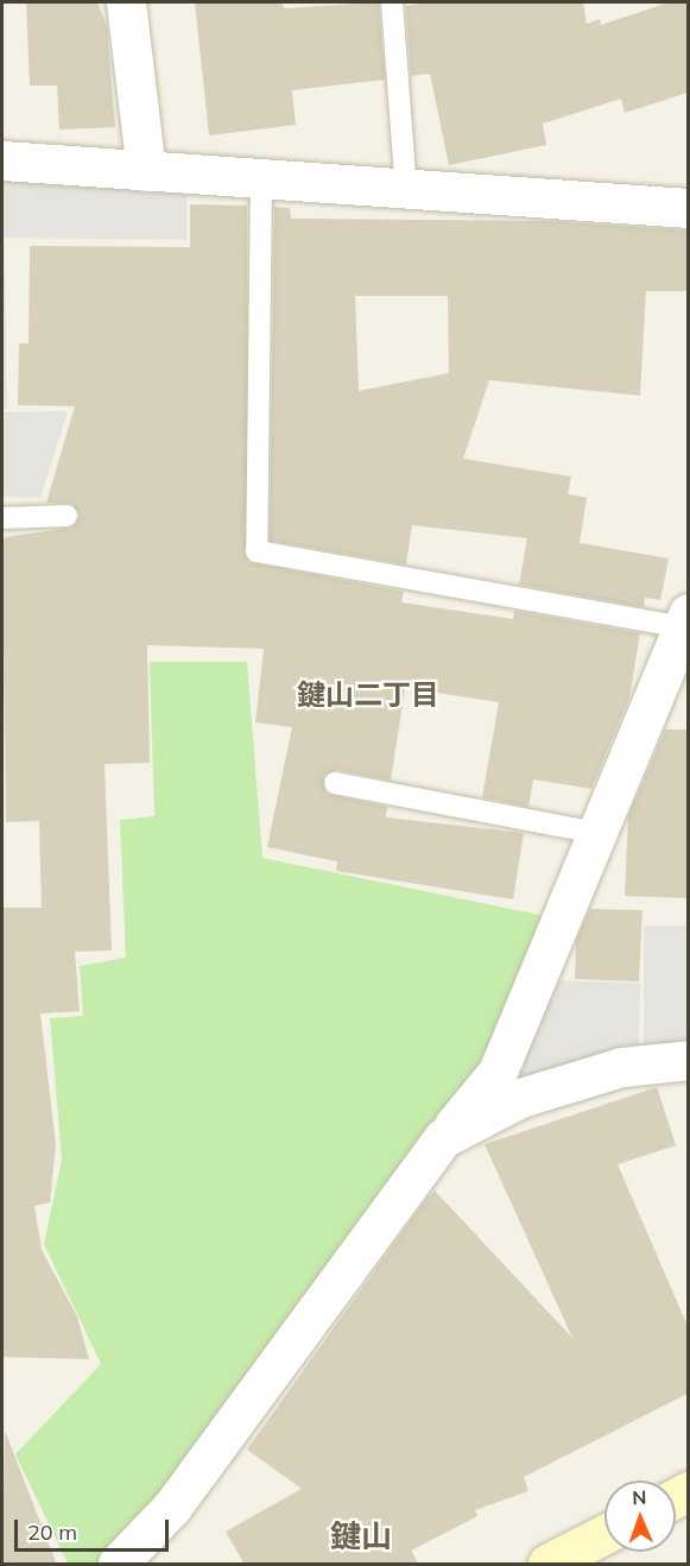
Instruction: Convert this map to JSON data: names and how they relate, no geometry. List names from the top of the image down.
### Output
{
  "districts": ["鍵山二丁目", "鍵山"],
  "scale_bar": "20 m",
  "north": "top"
}
